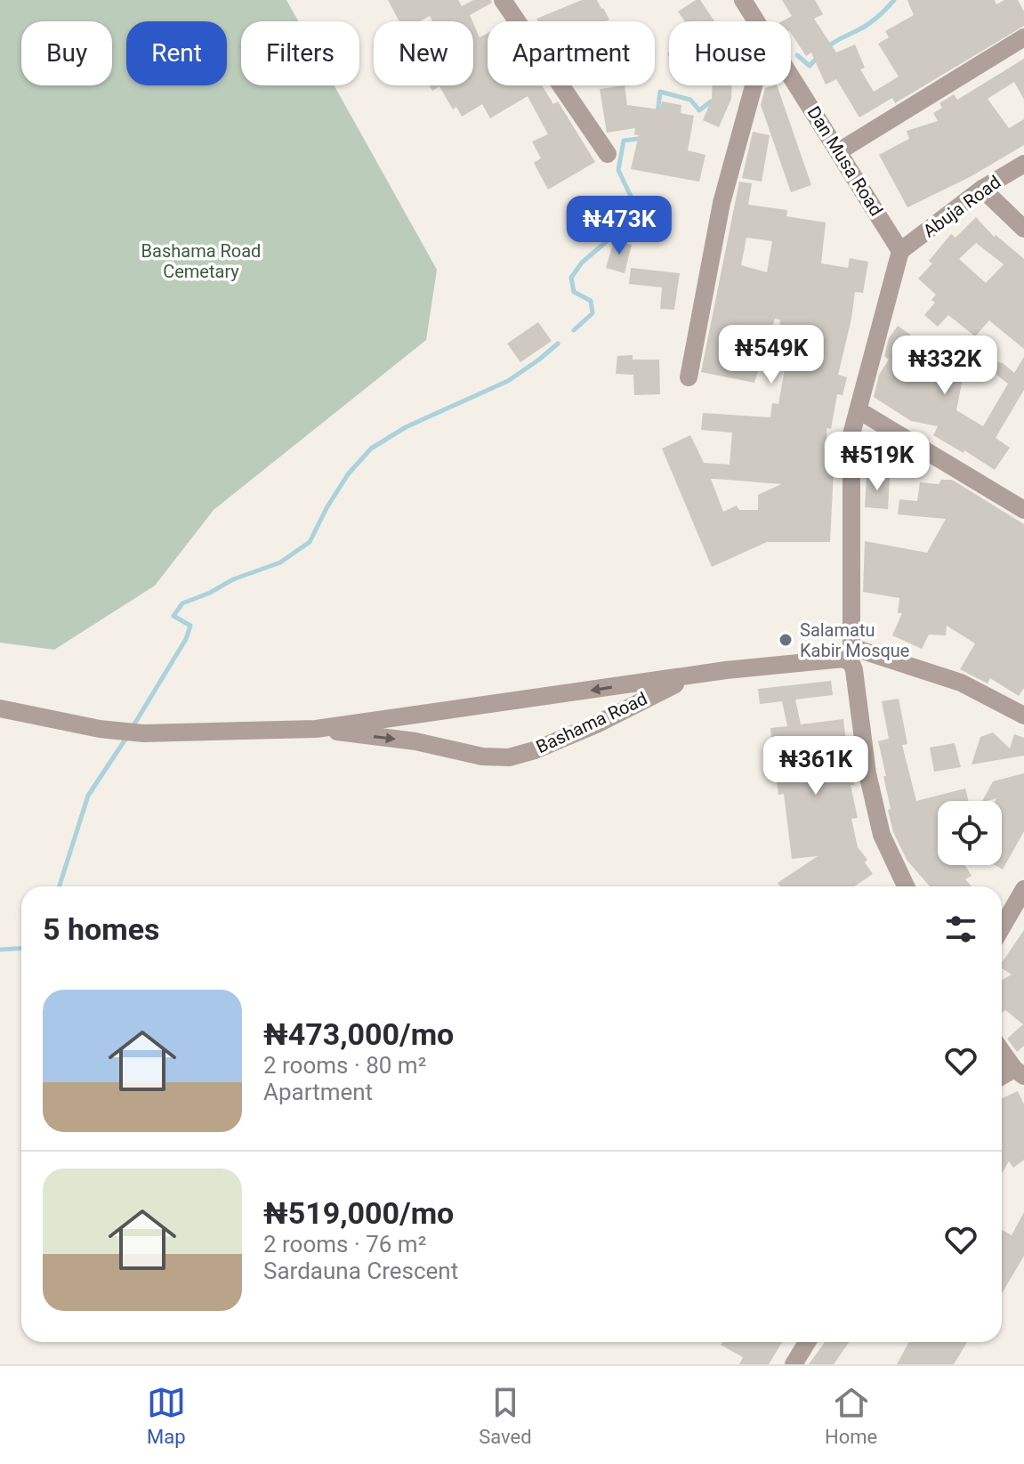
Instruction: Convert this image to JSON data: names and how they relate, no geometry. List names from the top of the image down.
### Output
{
  "streets": {
    "street": ["Dan Musa Road", "Abuja Road", "Bashama Road"]
  },
  "crossings": [
    ["Dan Musa Road", "Abuja Road"]
  ],
  "parks": ["Bashama Road Cemetary"],
  "places": ["Salamatu Kabir Mosque"],
  "page": {
    "chip": [
      "Buy",
      "Rent",
      "Filters",
      "New",
      "Apartment",
      "House"
    ],
    "price": [
      "₦473K",
      "₦549K",
      "₦332K",
      "₦519K",
      "₦361K"
    ],
    "heading": "5 homes",
    "list": [
      {
        "name": "₦473,000/mo",
        "note": "2 rooms · 80 m² · Apartment"
      },
      {
        "name": "₦519,000/mo",
        "note": "2 rooms · 76 m² · Sardauna Crescent"
      }
    ],
    "tabs": ["Map", "Saved", "Home"]
  }
}
